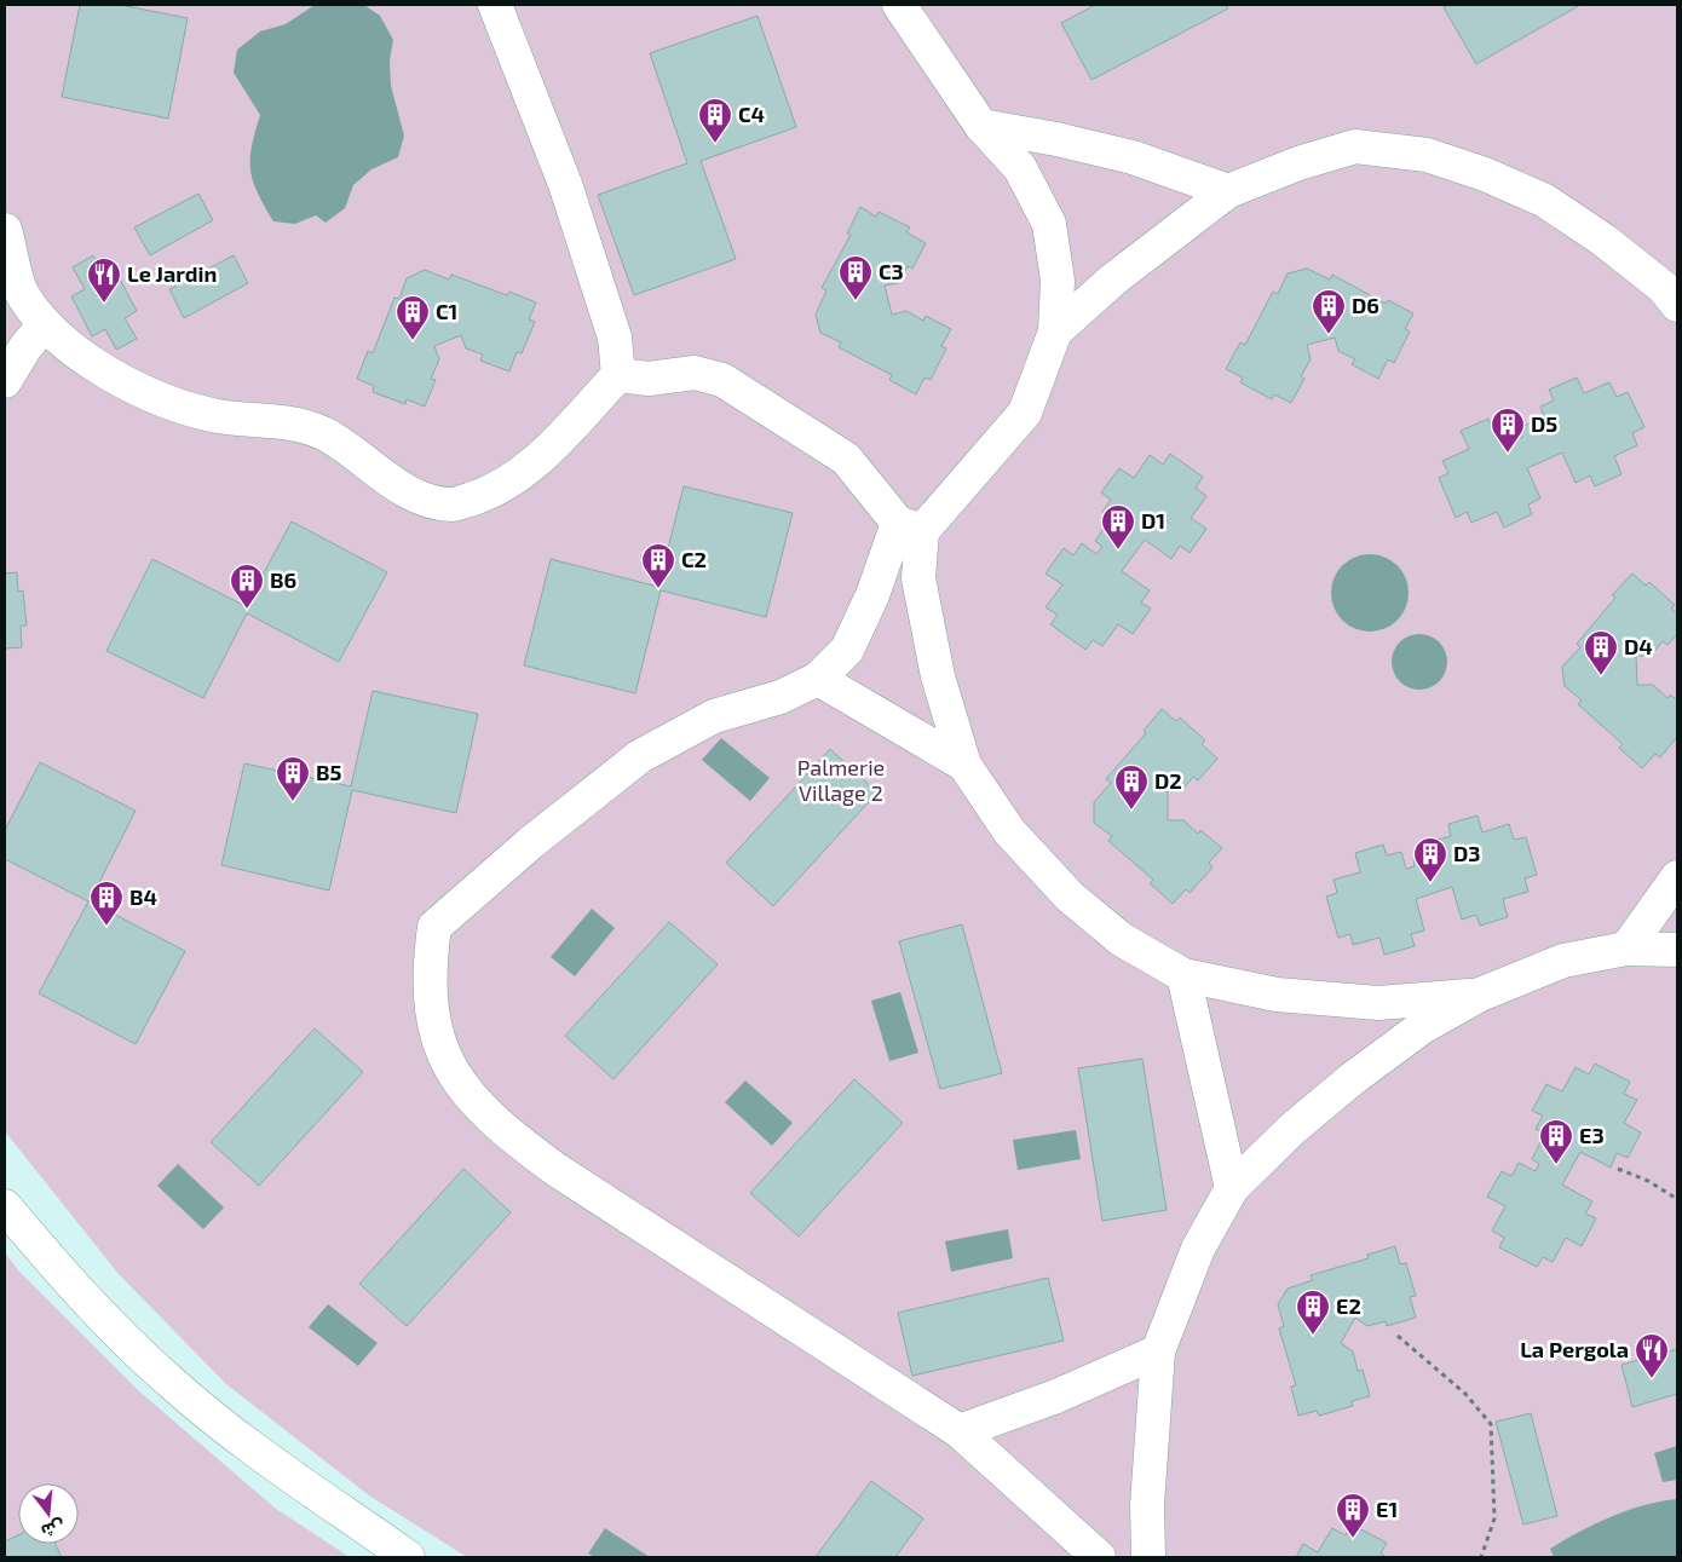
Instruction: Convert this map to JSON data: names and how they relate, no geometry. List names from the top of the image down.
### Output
{
  "parks": ["Palmerie Village 2"],
  "places": {
    "building": [
      "C4",
      "C3",
      "D6",
      "C1",
      "D5",
      "D1",
      "C2",
      "B6",
      "D4",
      "B5",
      "D2",
      "D3",
      "B4",
      "E3",
      "E2",
      "E1"
    ],
    "restaurant": ["Le Jardin", "La Pergola"]
  },
  "north": "bottom"
}
